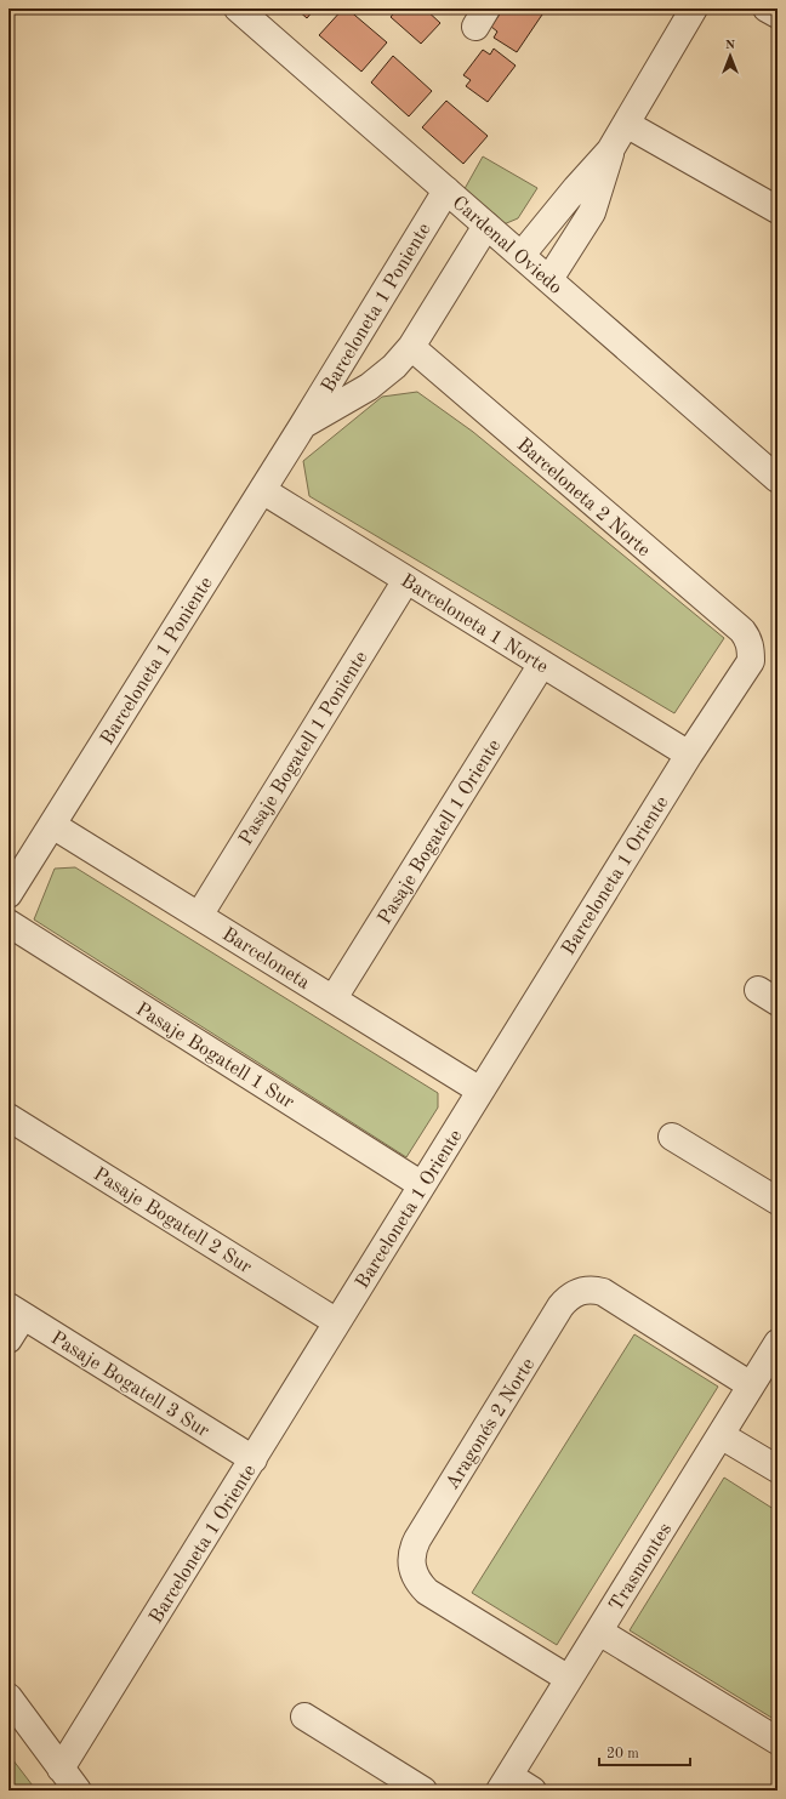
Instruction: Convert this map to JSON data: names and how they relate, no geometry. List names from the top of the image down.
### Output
{
  "streets": {
    "street": [
      "Cardenal Oviedo",
      "Barceloneta 1 Poniente",
      "Barceloneta 2 Norte",
      "Barceloneta 1 Norte",
      "Pasaje Bogatell 1 Poniente",
      "Pasaje Bogatell 1 Oriente",
      "Barceloneta 1 Oriente",
      "Barceloneta",
      "Pasaje Bogatell 1 Sur",
      "Pasaje Bogatell 2 Sur",
      "Pasaje Bogatell 3 Sur",
      "Aragonés 2 Norte",
      "Trasmontes"
    ]
  },
  "crossings": [
    ["Cardenal Oviedo", "Barceloneta 1 Poniente"],
    ["Barceloneta 1 Poniente", "Barceloneta 2 Norte"],
    ["Barceloneta 1 Poniente", "Barceloneta 1 Norte"],
    ["Barceloneta 1 Poniente", "Barceloneta"],
    ["Barceloneta 2 Norte", "Barceloneta 1 Oriente"],
    ["Barceloneta 1 Norte", "Pasaje Bogatell 1 Poniente"],
    ["Barceloneta 1 Norte", "Pasaje Bogatell 1 Oriente"],
    ["Barceloneta 1 Norte", "Barceloneta 1 Oriente"],
    ["Pasaje Bogatell 1 Poniente", "Barceloneta"],
    ["Pasaje Bogatell 1 Oriente", "Barceloneta"],
    ["Barceloneta 1 Oriente", "Barceloneta"],
    ["Barceloneta 1 Oriente", "Pasaje Bogatell 1 Sur"],
    ["Barceloneta 1 Oriente", "Pasaje Bogatell 2 Sur"],
    ["Barceloneta 1 Oriente", "Pasaje Bogatell 3 Sur"],
    ["Aragonés 2 Norte", "Trasmontes"]
  ],
  "scale_bar": "20 m",
  "north": "top"
}
